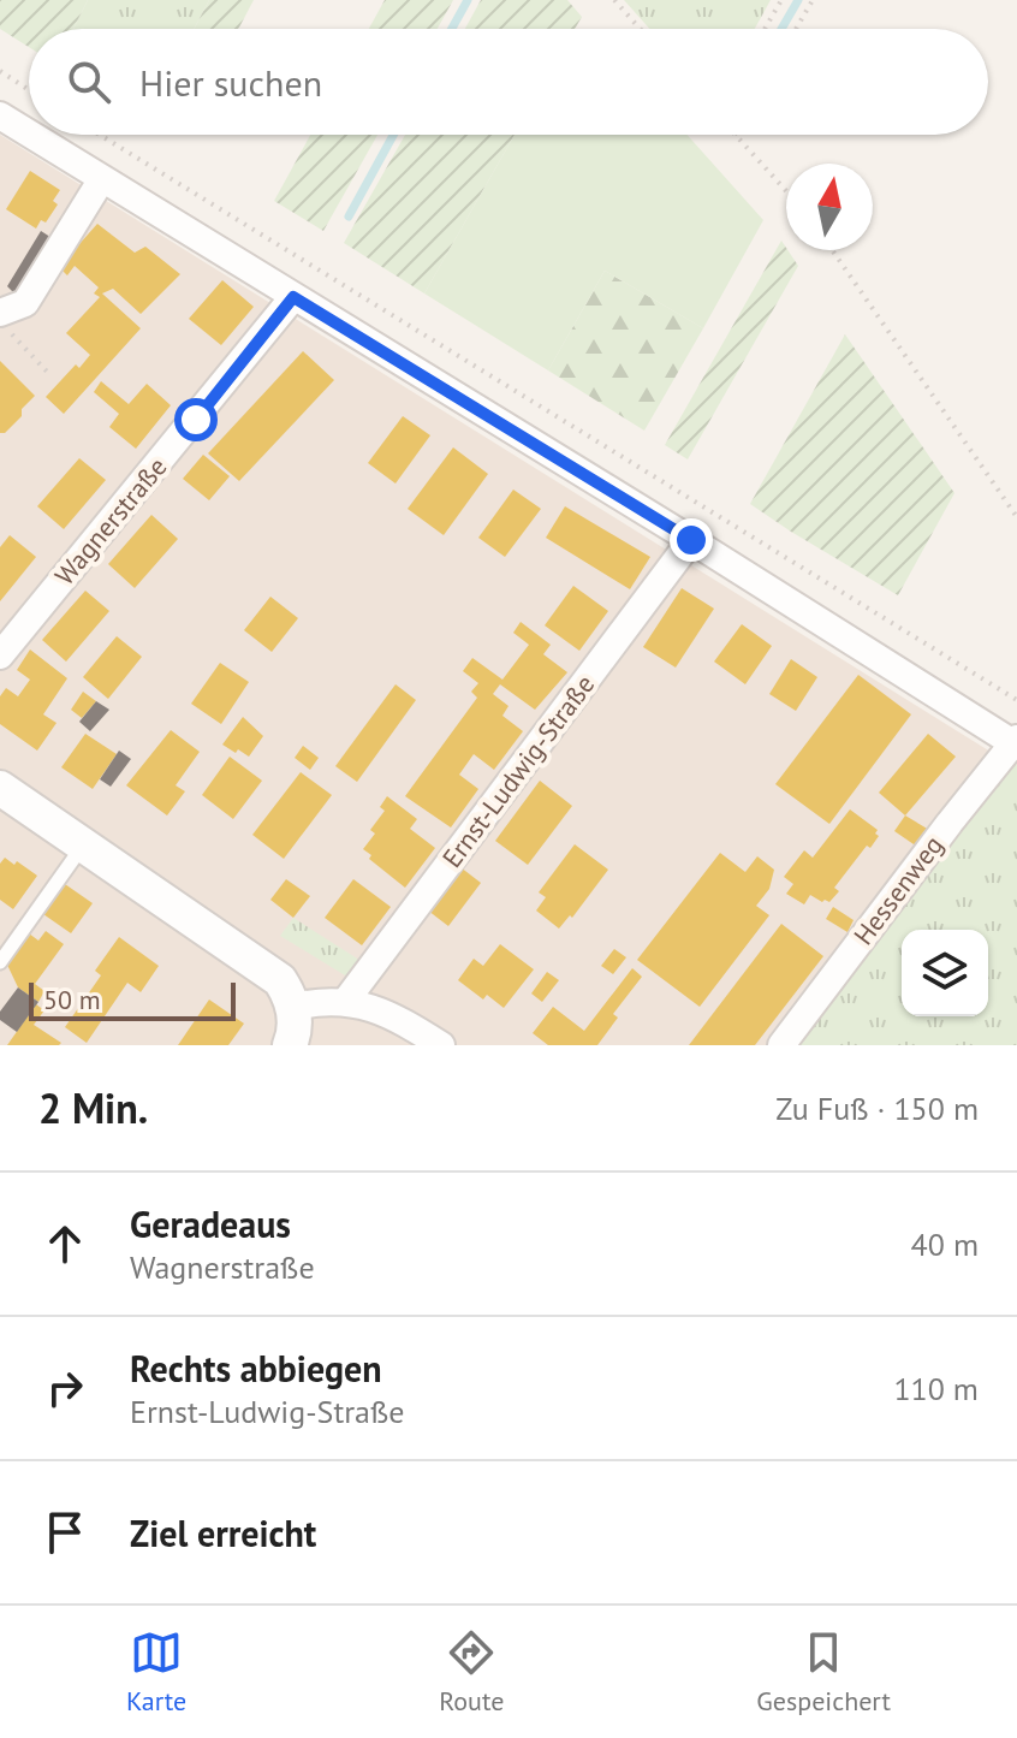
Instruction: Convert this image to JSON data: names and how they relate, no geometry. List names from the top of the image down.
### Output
{
  "streets": {
    "street": ["Wagnerstraße", "Ernst-Ludwig-Straße", "Hessenweg"]
  },
  "scale_bar": "50 m",
  "north": "top",
  "page": {
    "search": "Hier suchen",
    "scale": "50 m",
    "heading": ["2 Min.", "Zu Fuß · 150 m"],
    "list": [
      ["Geradeaus", "Wagnerstraße", "40 m"],
      ["Rechts abbiegen", "Ernst-Ludwig-Straße", "110 m"],
      "Ziel erreicht"
    ],
    "nav": ["Karte", "Route", "Gespeichert"]
  }
}
